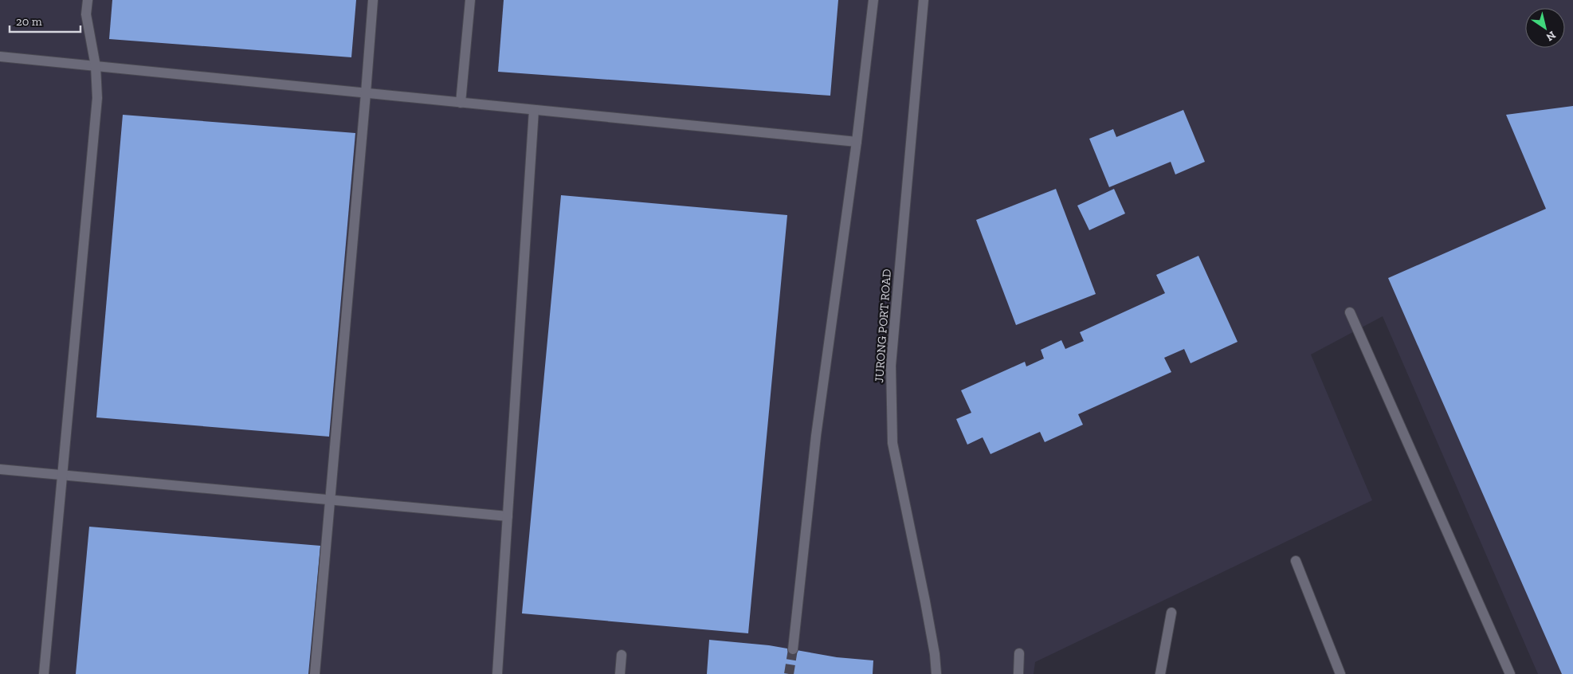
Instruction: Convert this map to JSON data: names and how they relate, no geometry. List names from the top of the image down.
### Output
{
  "streets": {
    "street": ["JURONG PORT ROAD"]
  },
  "scale_bar": "20 m",
  "north": "bottom right"
}
